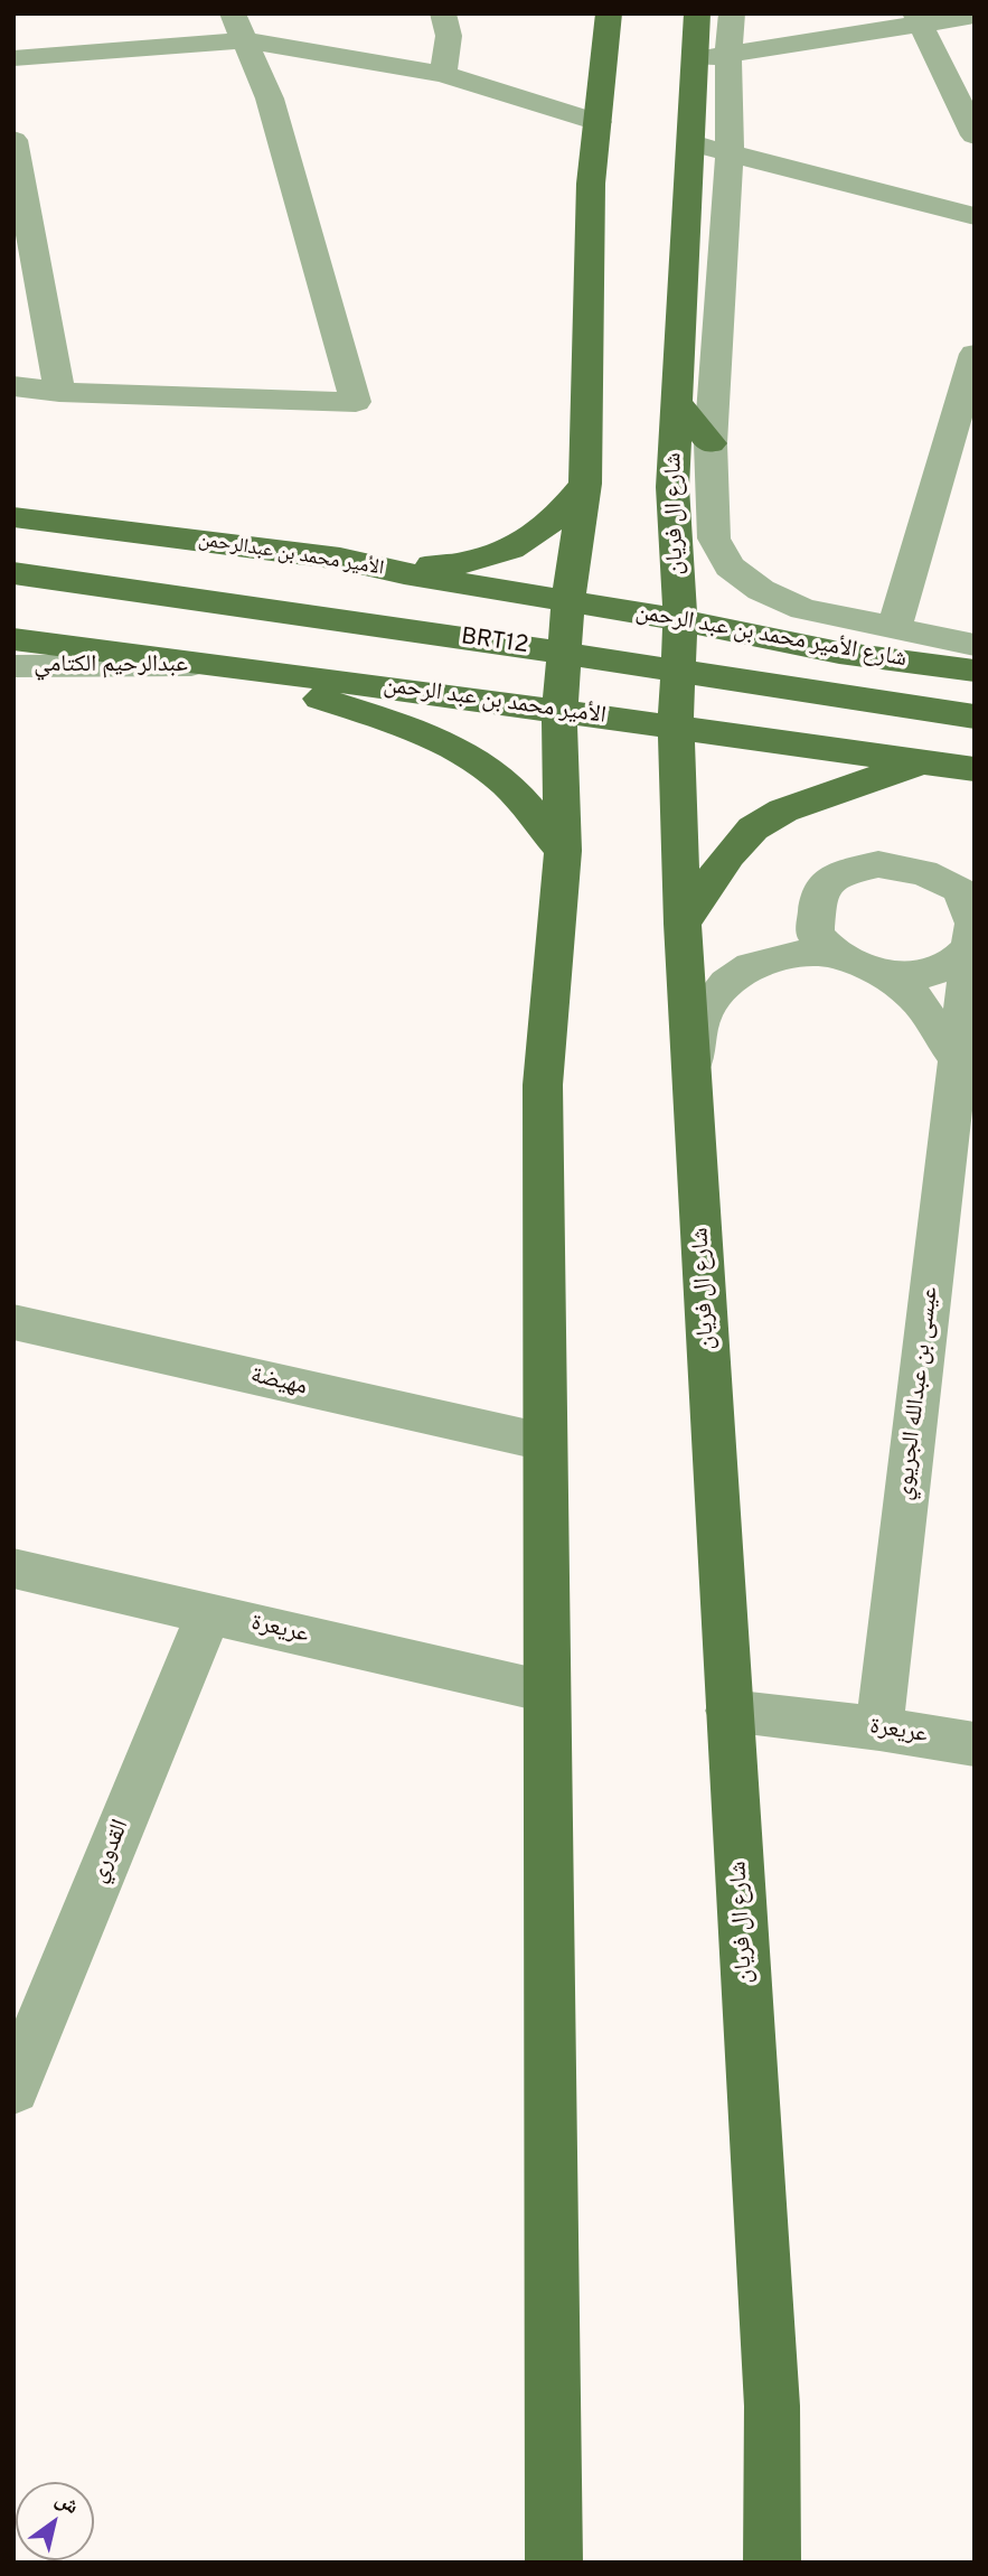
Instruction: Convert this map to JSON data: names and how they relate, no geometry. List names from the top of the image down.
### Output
{
  "streets": {
    "main road": [
      "شارع ال فريان",
      "الأمير محمد بن عبدالرحمن",
      "شارع الأمير محمد بن عبد الرحمن",
      "BRT12",
      "الأمير محمد بن عبد الرحمن"
    ],
    "street": [
      "عبدالرحيم الكتامي",
      "مهيضة",
      "عيسى بن عبدالله الجريوي",
      "عريعرة",
      "القدوري"
    ]
  },
  "crossings": [
    ["شارع ال فريان", "شارع الأمير محمد بن عبد الرحمن"],
    ["شارع ال فريان", "BRT12"],
    ["شارع ال فريان", "الأمير محمد بن عبد الرحمن"],
    ["شارع ال فريان", "عريعرة"],
    ["الأمير محمد بن عبدالرحمن", "شارع الأمير محمد بن عبد الرحمن"],
    ["عبدالرحيم الكتامي", "الأمير محمد بن عبد الرحمن"],
    ["عيسى بن عبدالله الجريوي", "عريعرة"],
    ["عريعرة", "القدوري"]
  ],
  "north": "top right"
}
